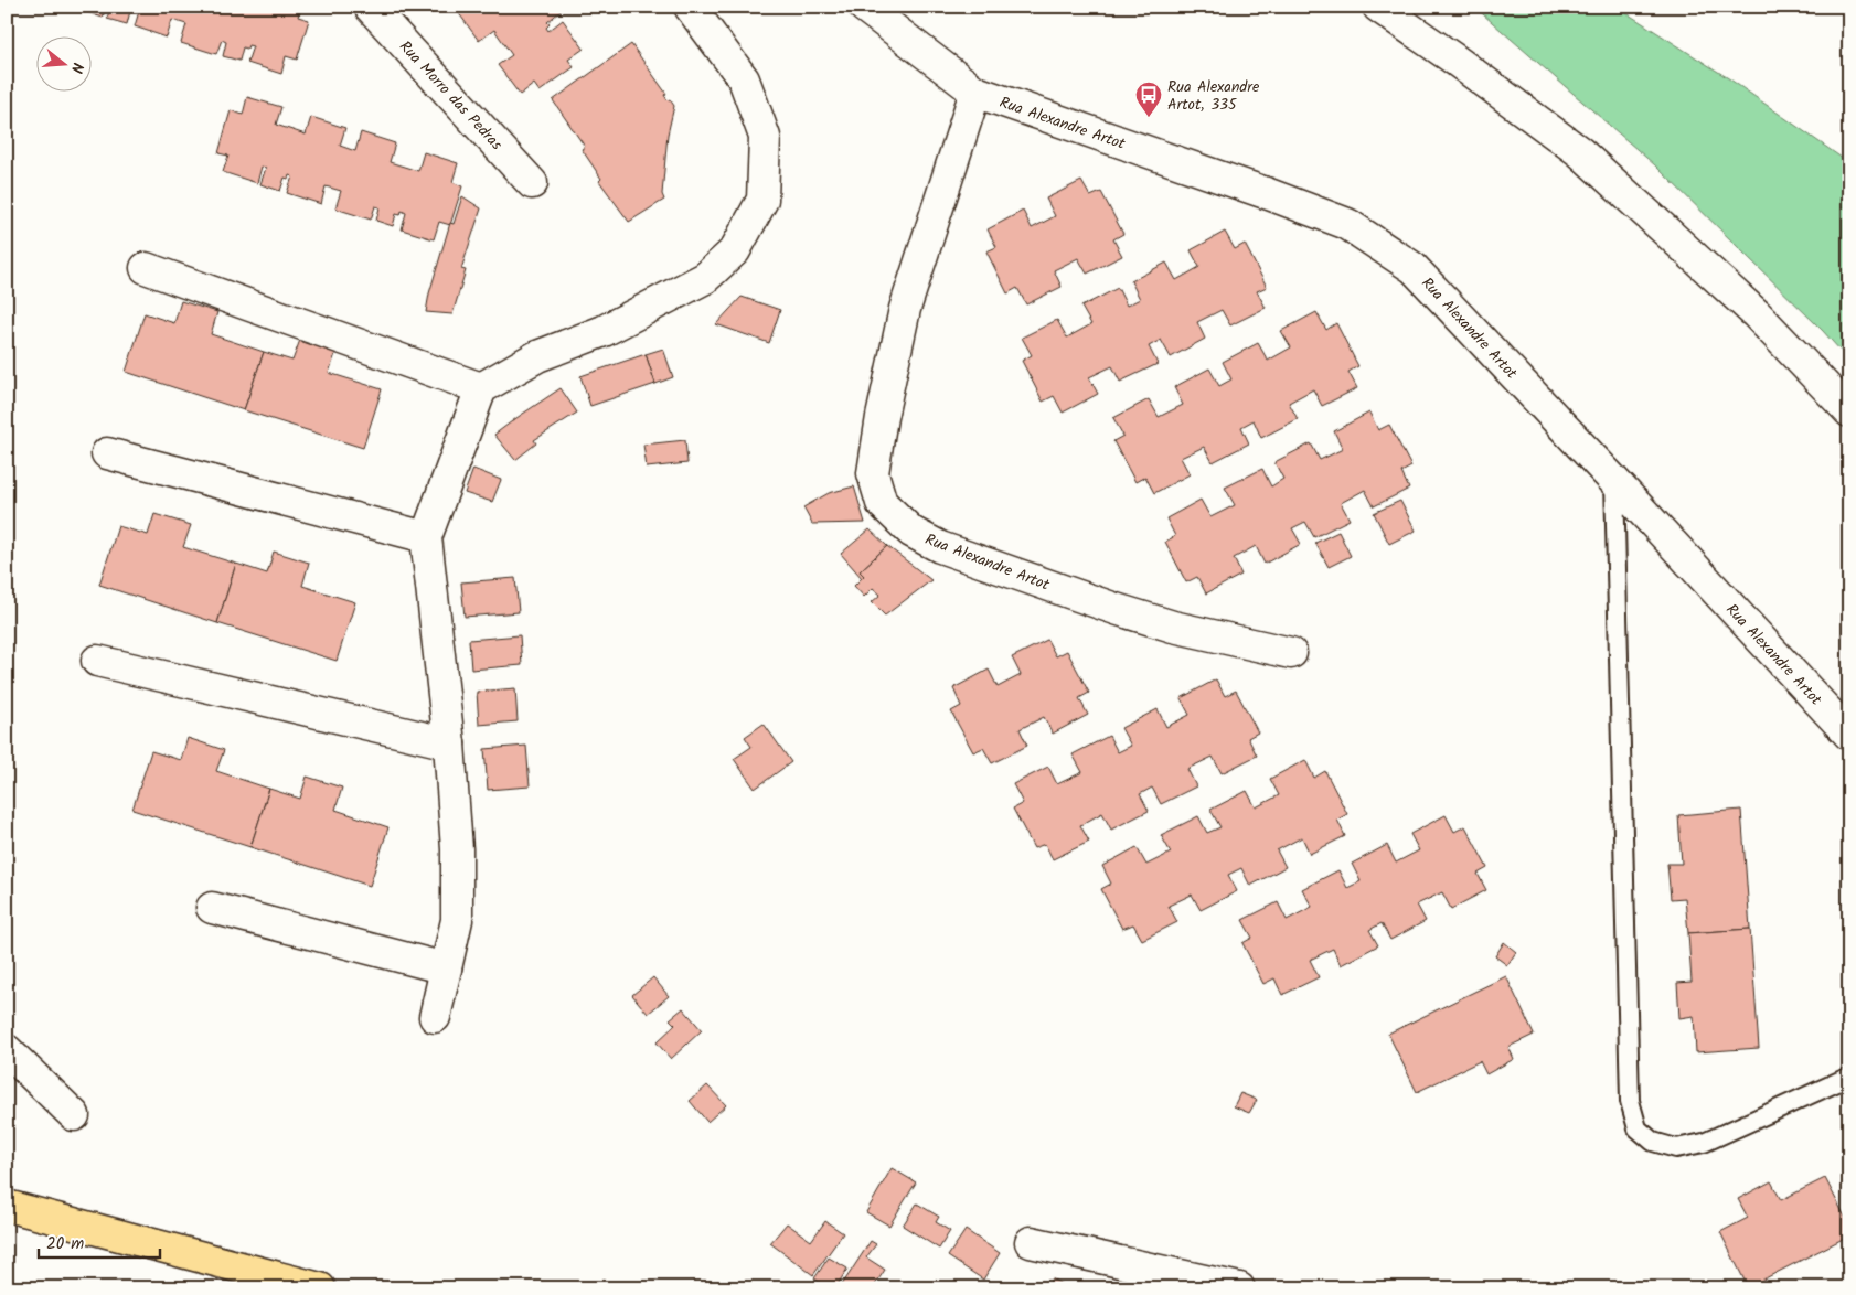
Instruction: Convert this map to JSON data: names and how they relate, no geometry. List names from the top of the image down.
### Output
{
  "streets": {
    "street": ["Rua Morro das Pedras", "Rua Alexandre Artot"]
  },
  "places": {
    "bus stop": ["Rua Alexandre Artot, 335"]
  },
  "scale_bar": "20 m",
  "north": "right"
}
